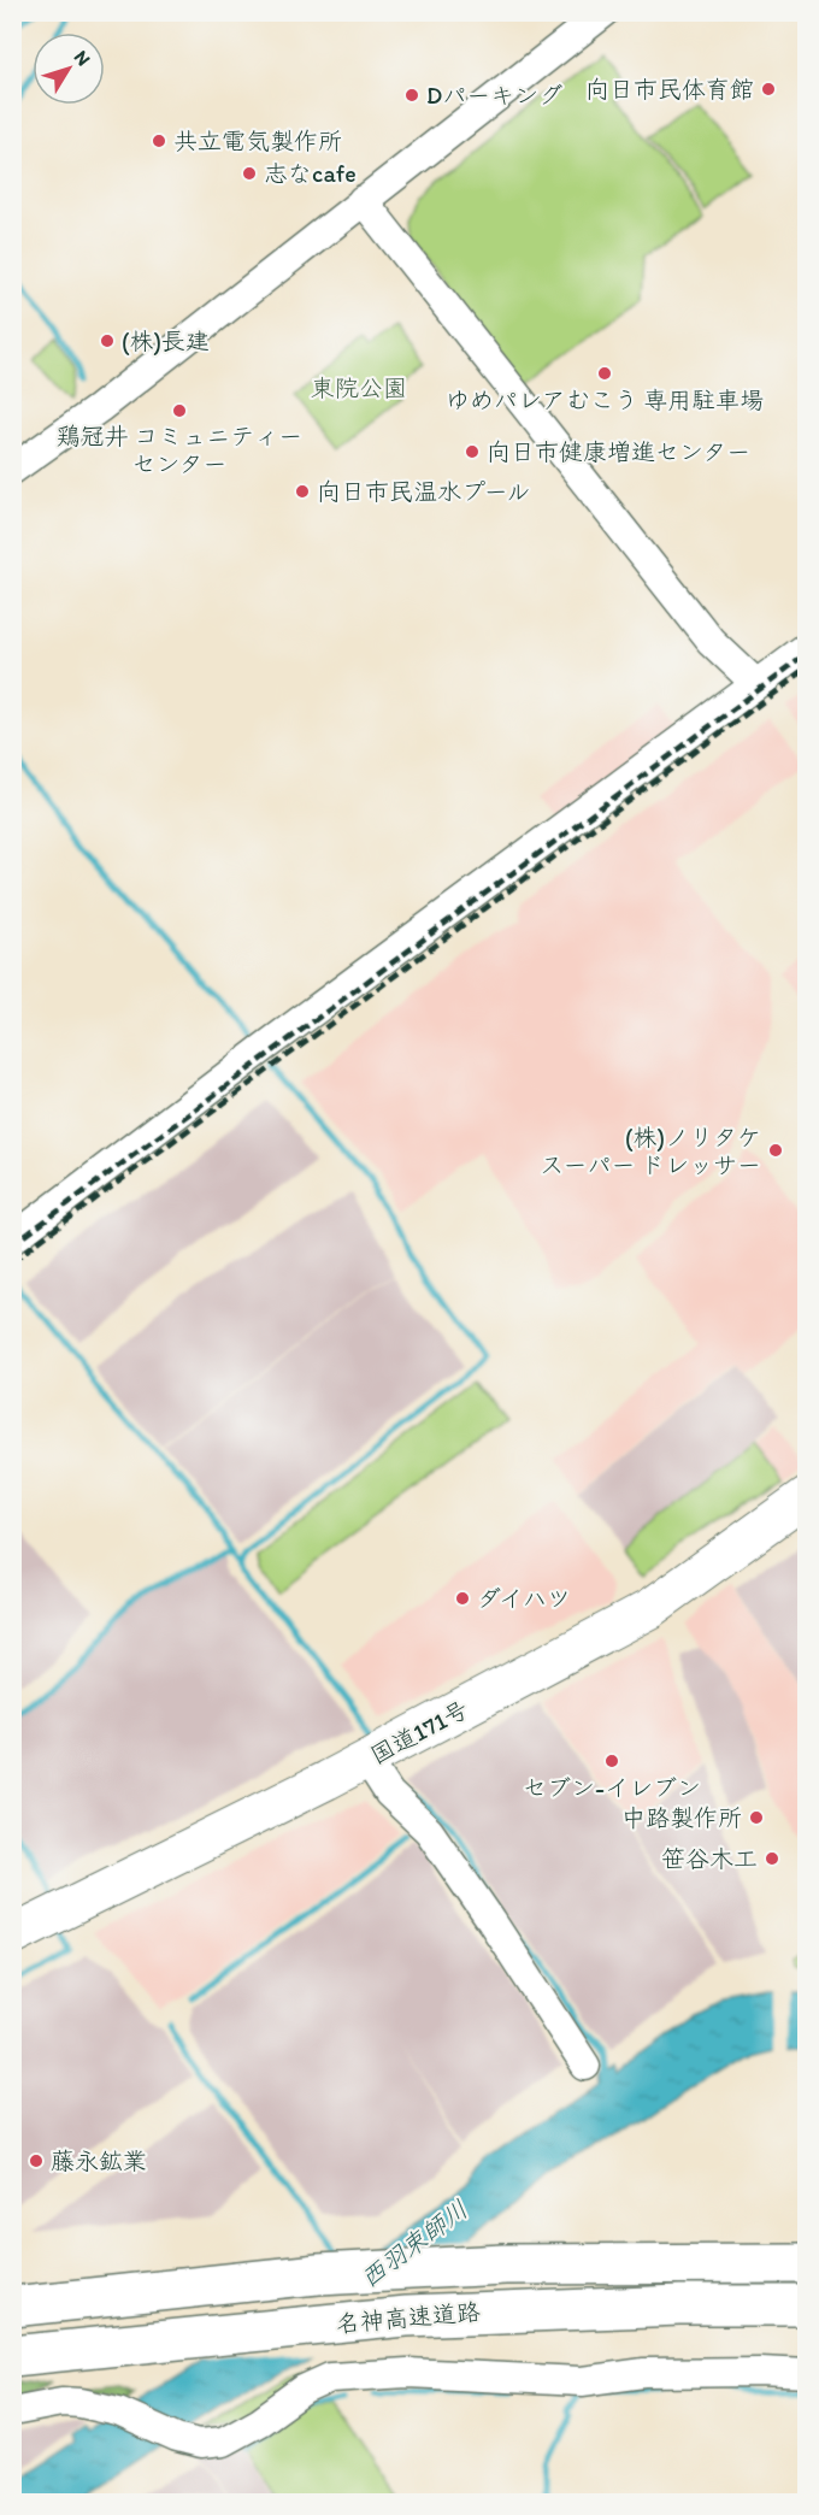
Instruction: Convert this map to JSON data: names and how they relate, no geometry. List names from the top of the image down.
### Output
{
  "streets": {
    "highway": ["国道171号", "名神高速道路"]
  },
  "water": ["西羽束師川"],
  "parks": ["東院公園"],
  "places": [
    "向日市民体育館",
    "Dパーキング",
    "共立電気製作所",
    "志なcafe",
    "(株)長建",
    "ゆめパレアむこう 専用駐車場",
    "鶏冠井 コミュニティー センター",
    "向日市健康増進センター",
    "向日市民温水プール",
    "(株)ノリタケ スーパー ドレッサー",
    "ダイハツ",
    "セブン-イレブン",
    "中路製作所",
    "笹谷木工",
    "藤永鉱業"
  ],
  "north": "top right"
}
